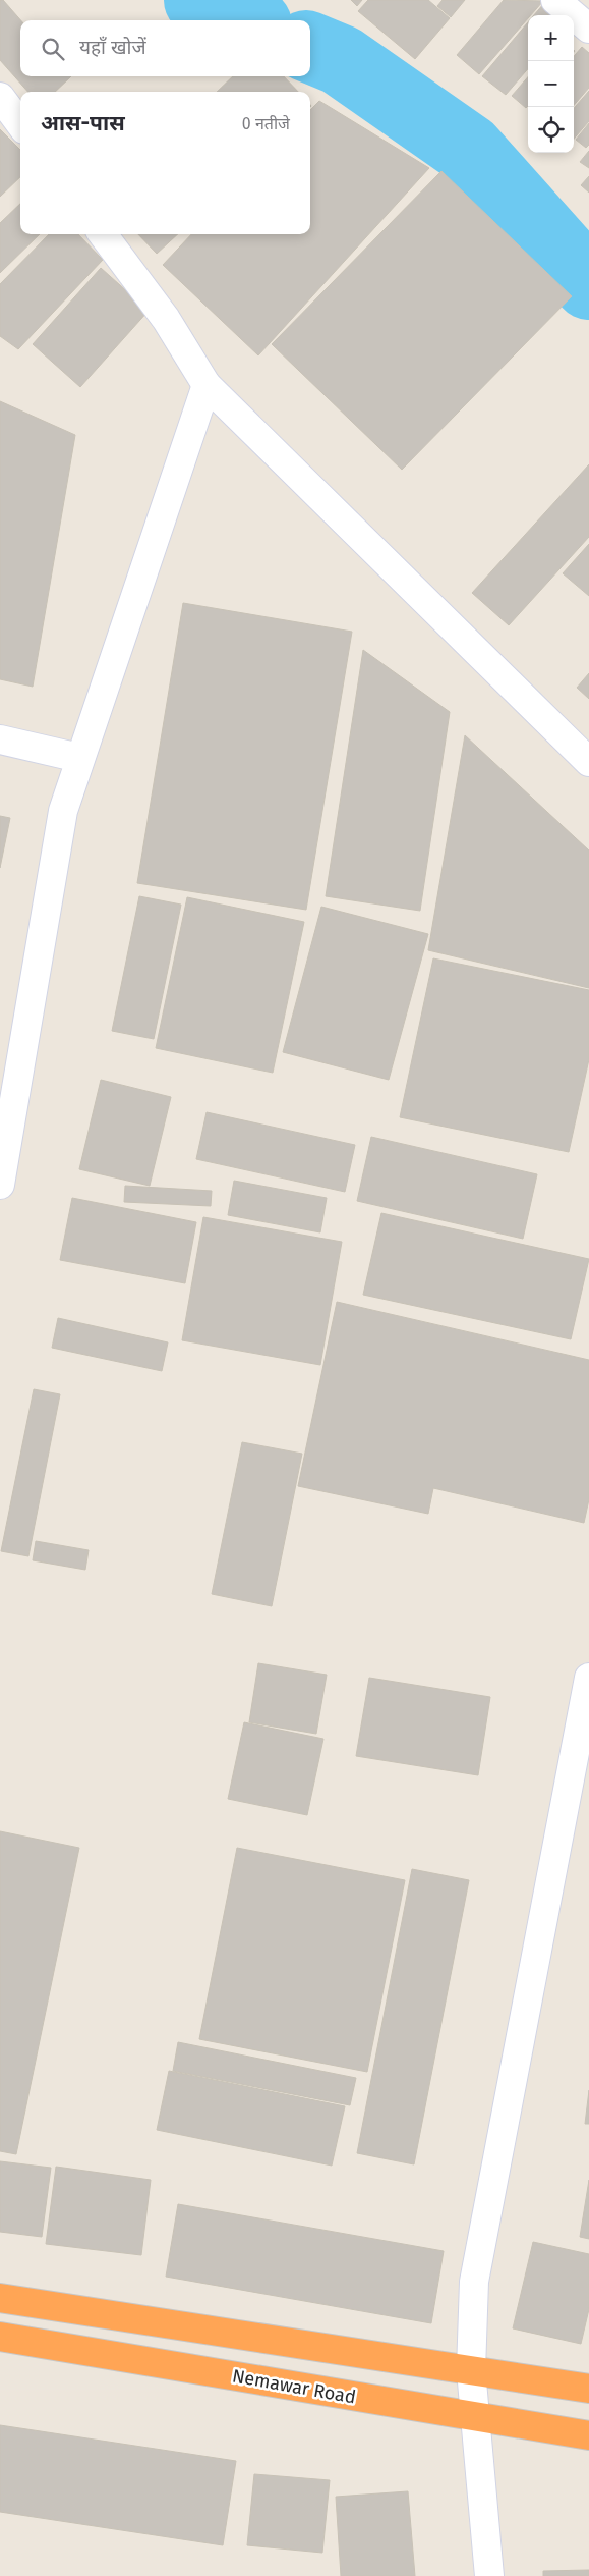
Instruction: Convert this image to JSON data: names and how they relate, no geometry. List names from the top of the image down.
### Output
{
  "streets": {
    "highway": ["Nemawar Road"]
  },
  "page": {
    "map_buttons": ["+", "−"],
    "search": "यहाँ खोजें",
    "heading": ["आस-पास", "0 नतीजे"]
  }
}
